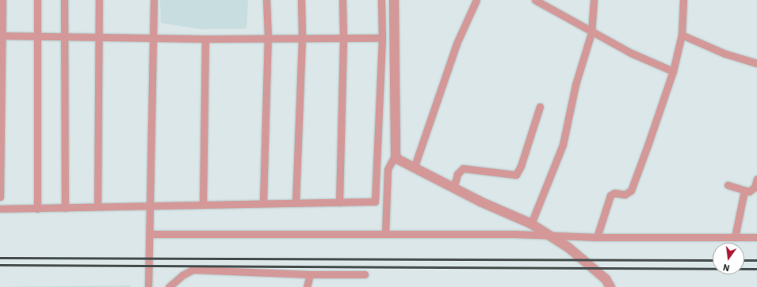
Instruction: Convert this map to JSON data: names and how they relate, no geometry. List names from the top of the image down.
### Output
{
  "north": "bottom"
}
